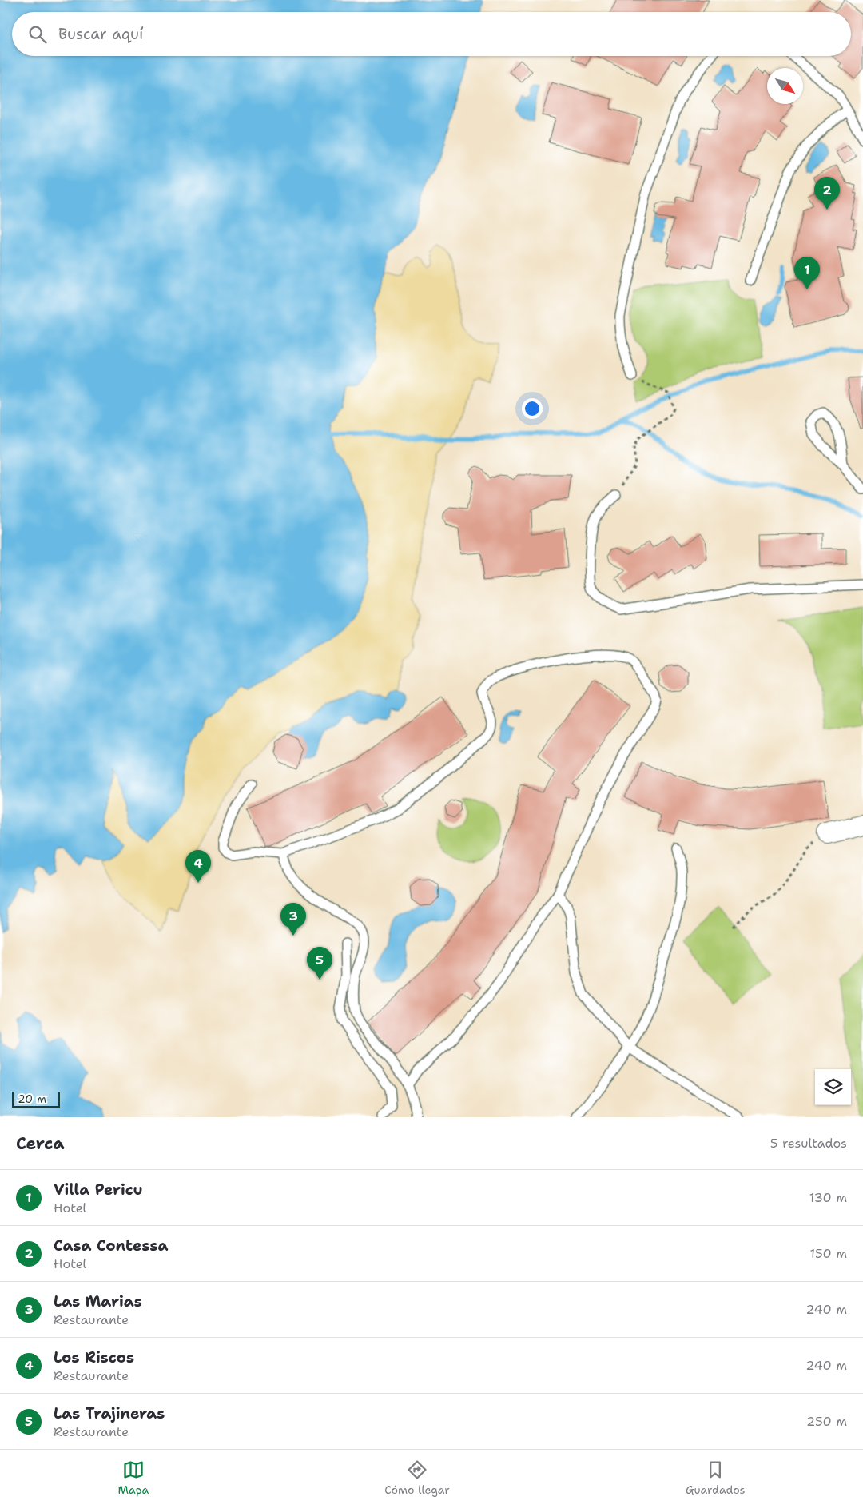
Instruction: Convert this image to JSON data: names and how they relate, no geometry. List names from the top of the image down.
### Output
{
  "scale_bar": "20 m",
  "north": "bottom right",
  "page": {
    "search": "Buscar aquí",
    "pins": [
      "2",
      "1",
      "4",
      "3",
      "5"
    ],
    "scale": "20 m",
    "heading": ["Cerca", "5 resultados"],
    "list": [
      {
        "mark": "1",
        "name": "Villa Pericu",
        "note": "Hotel",
        "value": "130 m"
      },
      {
        "mark": "2",
        "name": "Casa Contessa",
        "note": "Hotel",
        "value": "150 m"
      },
      {
        "mark": "3",
        "name": "Las Marias",
        "note": "Restaurante",
        "value": "240 m"
      },
      {
        "mark": "4",
        "name": "Los Riscos",
        "note": "Restaurante",
        "value": "240 m"
      },
      {
        "mark": "5",
        "name": "Las Trajineras",
        "note": "Restaurante",
        "value": "250 m"
      }
    ],
    "nav": ["Mapa", "Cómo llegar", "Guardados"]
  }
}
